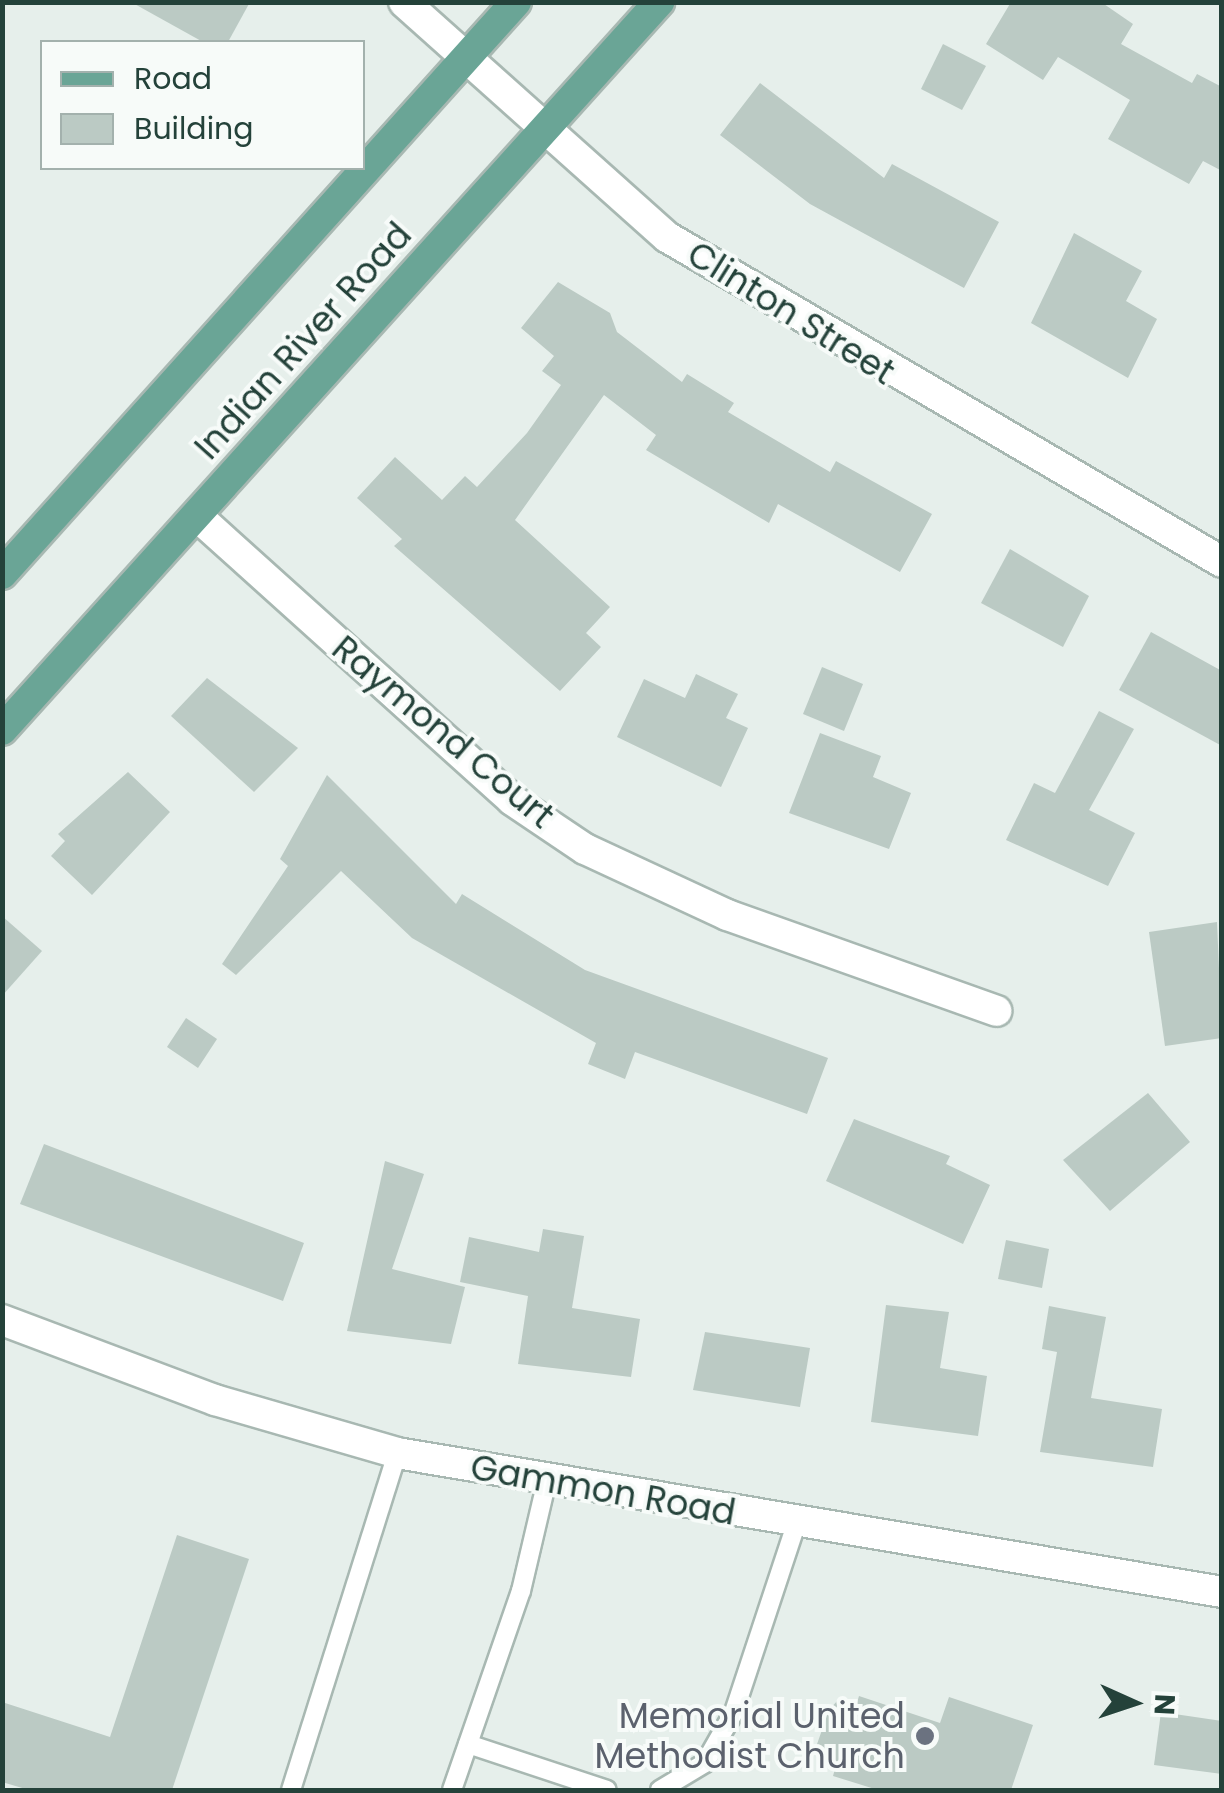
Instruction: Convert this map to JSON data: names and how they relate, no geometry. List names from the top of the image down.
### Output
{
  "streets": {
    "main road": ["Indian River Road"],
    "street": ["Clinton Street", "Raymond Court", "Gammon Road"]
  },
  "crossings": [
    ["Clinton Street", "Indian River Road"],
    ["Indian River Road", "Raymond Court"]
  ],
  "places": ["Memorial United Methodist Church"],
  "legend": ["Road", "Building"],
  "north": "right"
}
